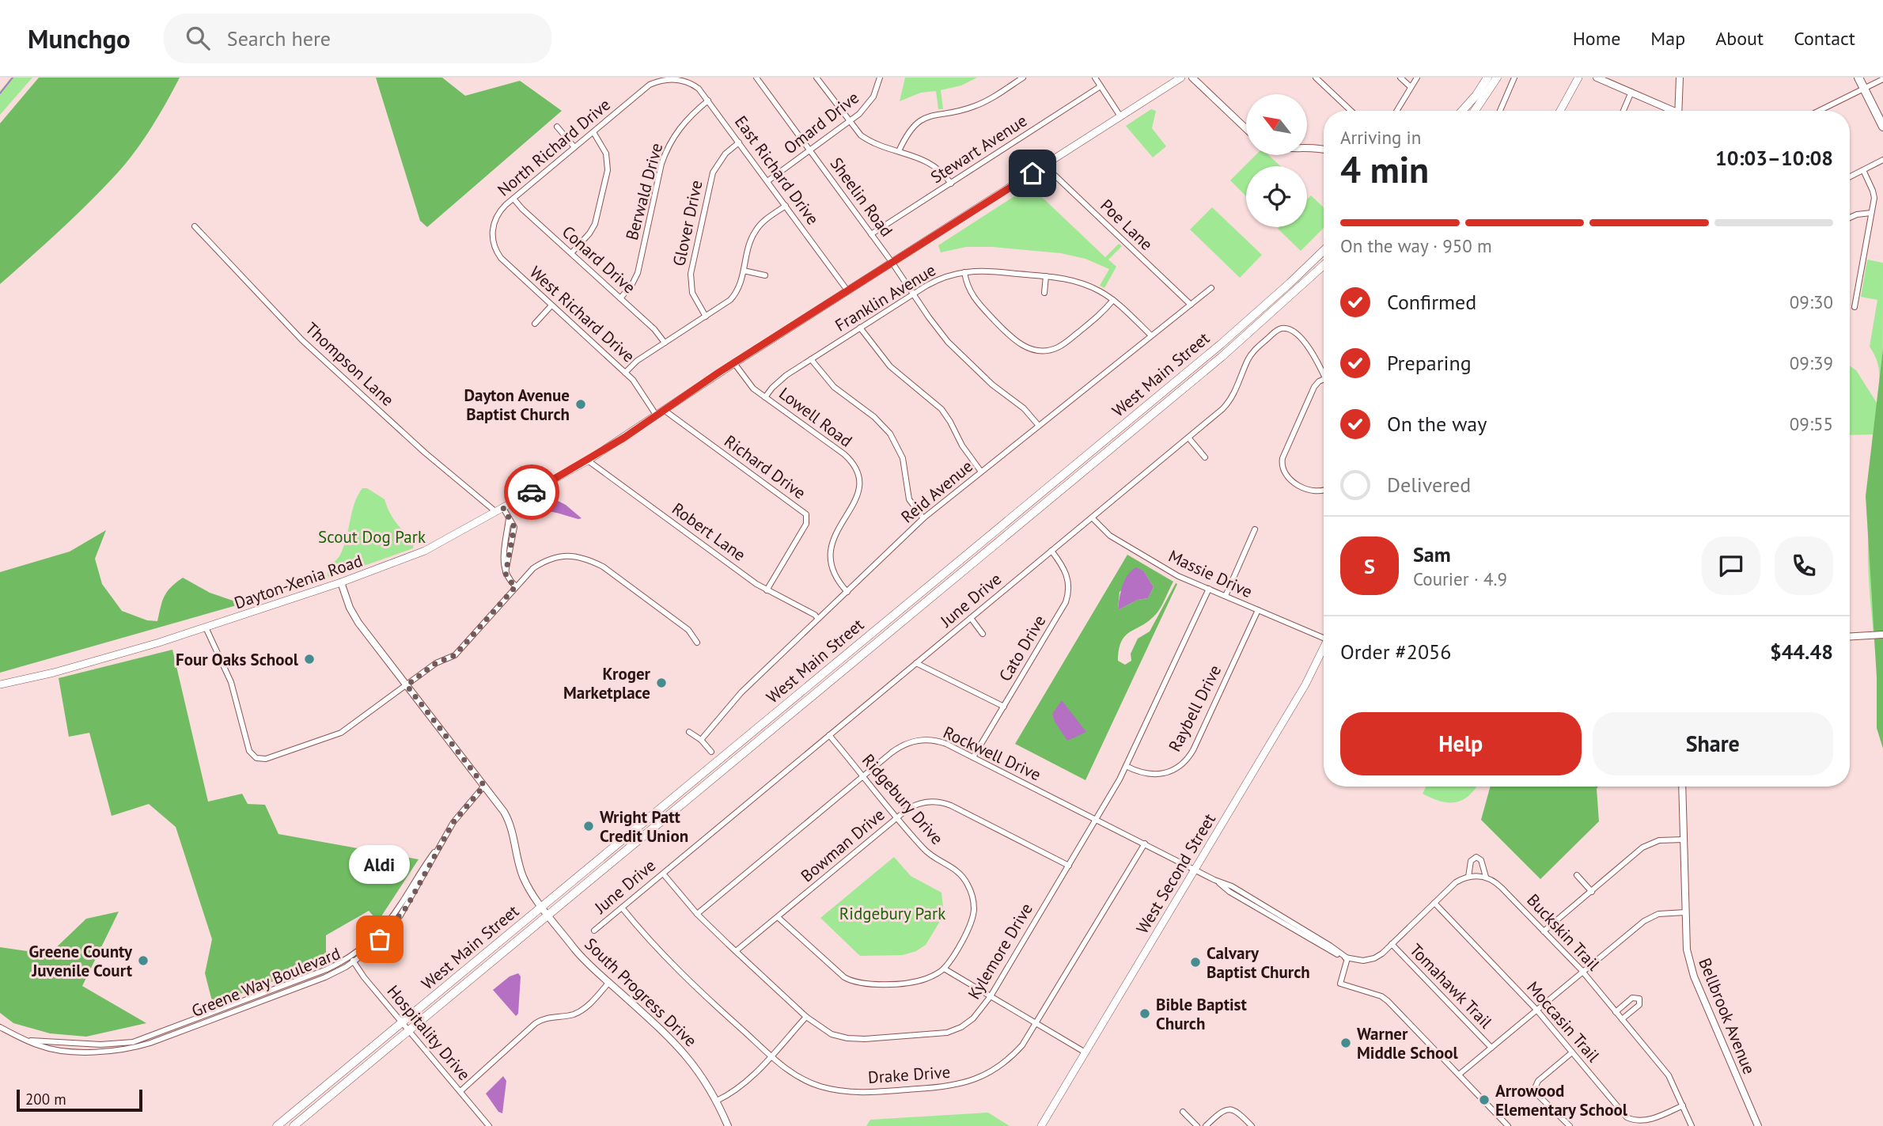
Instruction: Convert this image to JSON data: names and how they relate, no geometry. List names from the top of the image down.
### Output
{
  "streets": {
    "main road": ["West Main Street", "Dayton-Xenia Road", "West Second Street"],
    "street": [
      "Omard Drive",
      "North Richard Drive",
      "Stewart Avenue",
      "East Richard Drive",
      "Berwald Drive",
      "Sheelin Road",
      "Glover Drive",
      "Poe Lane",
      "Conard Drive",
      "Franklin Avenue",
      "West Richard Drive",
      "Thompson Lane",
      "Lowell Road",
      "Richard Drive",
      "Reid Avenue",
      "Robert Lane",
      "Massie Drive",
      "June Drive",
      "Cato Drive",
      "Raybell Drive",
      "Rockwell Drive",
      "Ridgebury Drive",
      "Bowman Drive",
      "Buckskin Trail",
      "Kylemore Drive",
      "Greene Way Boulevard",
      "Tomahawk Trail",
      "South Progress Drive",
      "Bellbrook Avenue",
      "Moccasin Trail",
      "Hospitality Drive",
      "Drake Drive"
    ]
  },
  "crossings": [
    ["Omard Drive", "East Richard Drive"],
    ["Omard Drive", "Sheelin Road"],
    ["North Richard Drive", "East Richard Drive"],
    ["North Richard Drive", "Conard Drive"],
    ["North Richard Drive", "West Richard Drive"],
    ["Stewart Avenue", "Sheelin Road"],
    ["East Richard Drive", "Berwald Drive"],
    ["East Richard Drive", "Glover Drive"],
    ["East Richard Drive", "Dayton-Xenia Road"],
    ["Berwald Drive", "Conard Drive"],
    ["Sheelin Road", "Franklin Avenue"],
    ["Sheelin Road", "Reid Avenue"],
    ["Sheelin Road", "Dayton-Xenia Road"],
    ["Poe Lane", "Reid Avenue"],
    ["Poe Lane", "Dayton-Xenia Road"],
    ["Franklin Avenue", "Lowell Road"],
    ["Franklin Avenue", "Reid Avenue"],
    ["West Richard Drive", "Dayton-Xenia Road"],
    ["Thompson Lane", "Dayton-Xenia Road"],
    ["West Main Street", "South Progress Drive"],
    ["West Main Street", "Hospitality Drive"],
    ["Lowell Road", "Reid Avenue"],
    ["Lowell Road", "Dayton-Xenia Road"],
    ["Richard Drive", "Robert Lane"],
    ["Richard Drive", "Dayton-Xenia Road"],
    ["Reid Avenue", "Robert Lane"],
    ["Robert Lane", "Dayton-Xenia Road"],
    ["Massie Drive", "June Drive"],
    ["Massie Drive", "Raybell Drive"],
    ["Massie Drive", "Kylemore Drive"],
    ["Dayton-Xenia Road", "South Progress Drive"],
    ["June Drive", "Cato Drive"],
    ["June Drive", "Ridgebury Drive"],
    ["June Drive", "Kylemore Drive"],
    ["June Drive", "Drake Drive"],
    ["Cato Drive", "Rockwell Drive"],
    ["Raybell Drive", "Kylemore Drive"],
    ["Rockwell Drive", "Ridgebury Drive"],
    ["Rockwell Drive", "West Second Street"],
    ["Rockwell Drive", "Kylemore Drive"],
    ["Rockwell Drive", "Tomahawk Trail"],
    ["Rockwell Drive", "Drake Drive"],
    ["Ridgebury Drive", "Bowman Drive"],
    ["Bowman Drive", "Kylemore Drive"],
    ["Buckskin Trail", "Moccasin Trail"],
    ["Greene Way Boulevard", "South Progress Drive"],
    ["Greene Way Boulevard", "Hospitality Drive"]
  ],
  "parks": ["Scout Dog Park", "Ridgebury Park"],
  "places": [
    "Dayton Avenue Baptist Church",
    "Four Oaks School",
    "Kroger Marketplace",
    "Wright Patt Credit Union",
    "Aldi",
    "Greene County Juvenile Court",
    "Calvary Baptist Church",
    "Bible Baptist Church",
    "Warner Middle School",
    "Arrowood Elementary School"
  ],
  "scale_bar": "200 m",
  "north": "top left",
  "page": {
    "header": "Munchgo",
    "search": "Search here",
    "nav": [
      "Home",
      "Map",
      "About",
      "Contact"
    ],
    "heading": ["4 min", "Arriving in", "10:03–10:08"],
    "panel": [
      "Sam",
      "Courier · 4.9",
      "Order #2056",
      "$44.48"
    ],
    "bar": "On the way · 950 m",
    "list": [
      ["Confirmed", "09:30"],
      ["Preparing", "09:39"],
      ["On the way", "09:55"],
      "Delivered"
    ],
    "round": "S",
    "buttons": ["Help", "Share"],
    "bubble": "Aldi",
    "scale": "200 m"
  }
}
